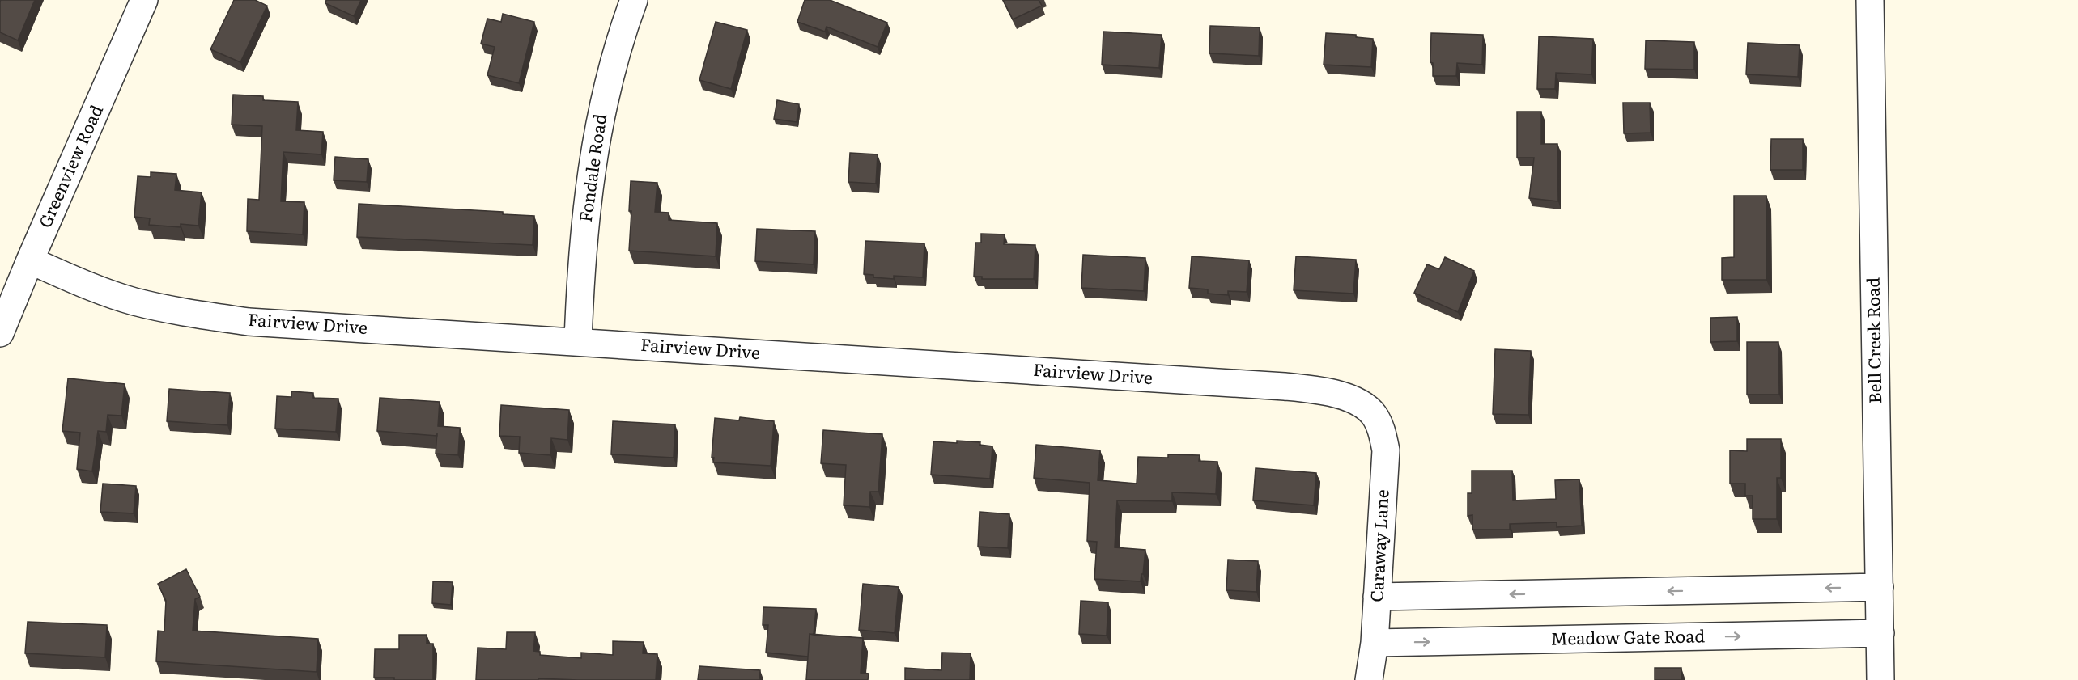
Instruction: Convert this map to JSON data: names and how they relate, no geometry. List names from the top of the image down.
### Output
{
  "streets": {
    "street": [
      "Greenview Road",
      "Fondale Road",
      "Fairview Drive",
      "Bell Creek Road",
      "Caraway Lane",
      "Meadow Gate Road"
    ]
  },
  "crossings": [
    ["Greenview Road", "Fairview Drive"],
    ["Fondale Road", "Fairview Drive"],
    ["Fairview Drive", "Caraway Lane"],
    ["Bell Creek Road", "Meadow Gate Road"],
    ["Caraway Lane", "Meadow Gate Road"]
  ]
}
